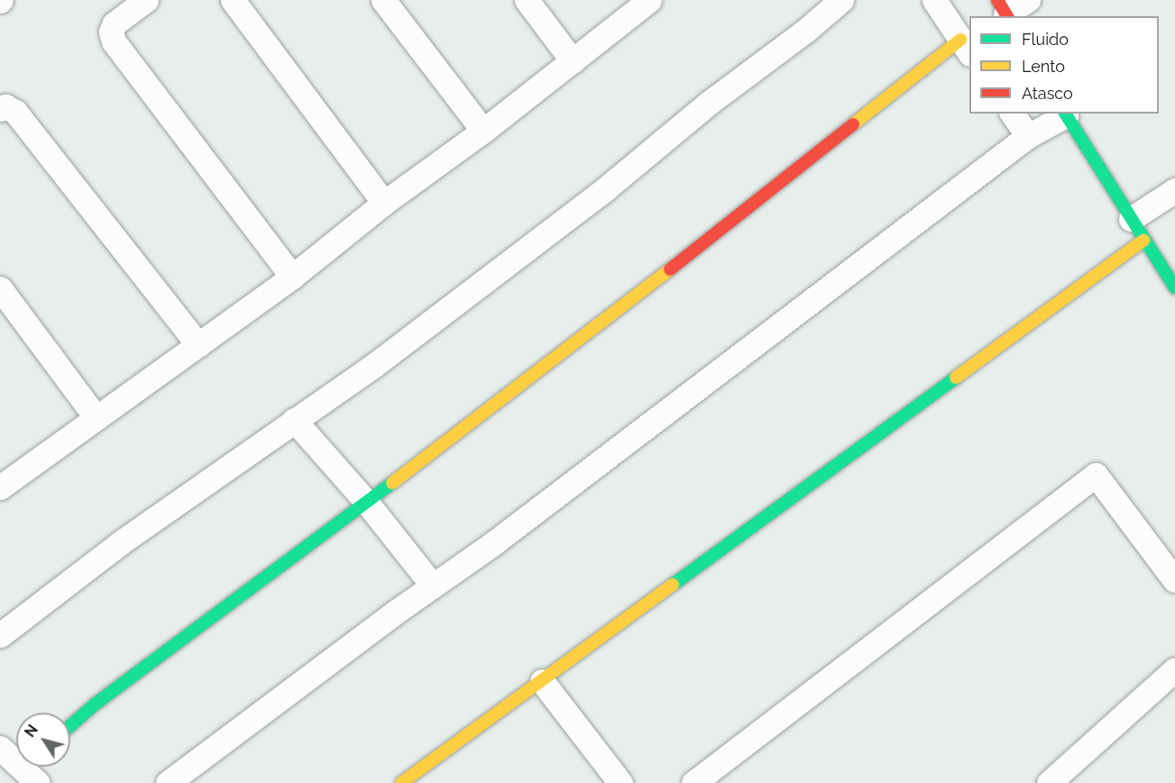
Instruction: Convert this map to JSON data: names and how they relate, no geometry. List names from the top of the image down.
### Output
{
  "legend": ["Fluido", "Lento", "Atasco"],
  "north": "top left"
}
